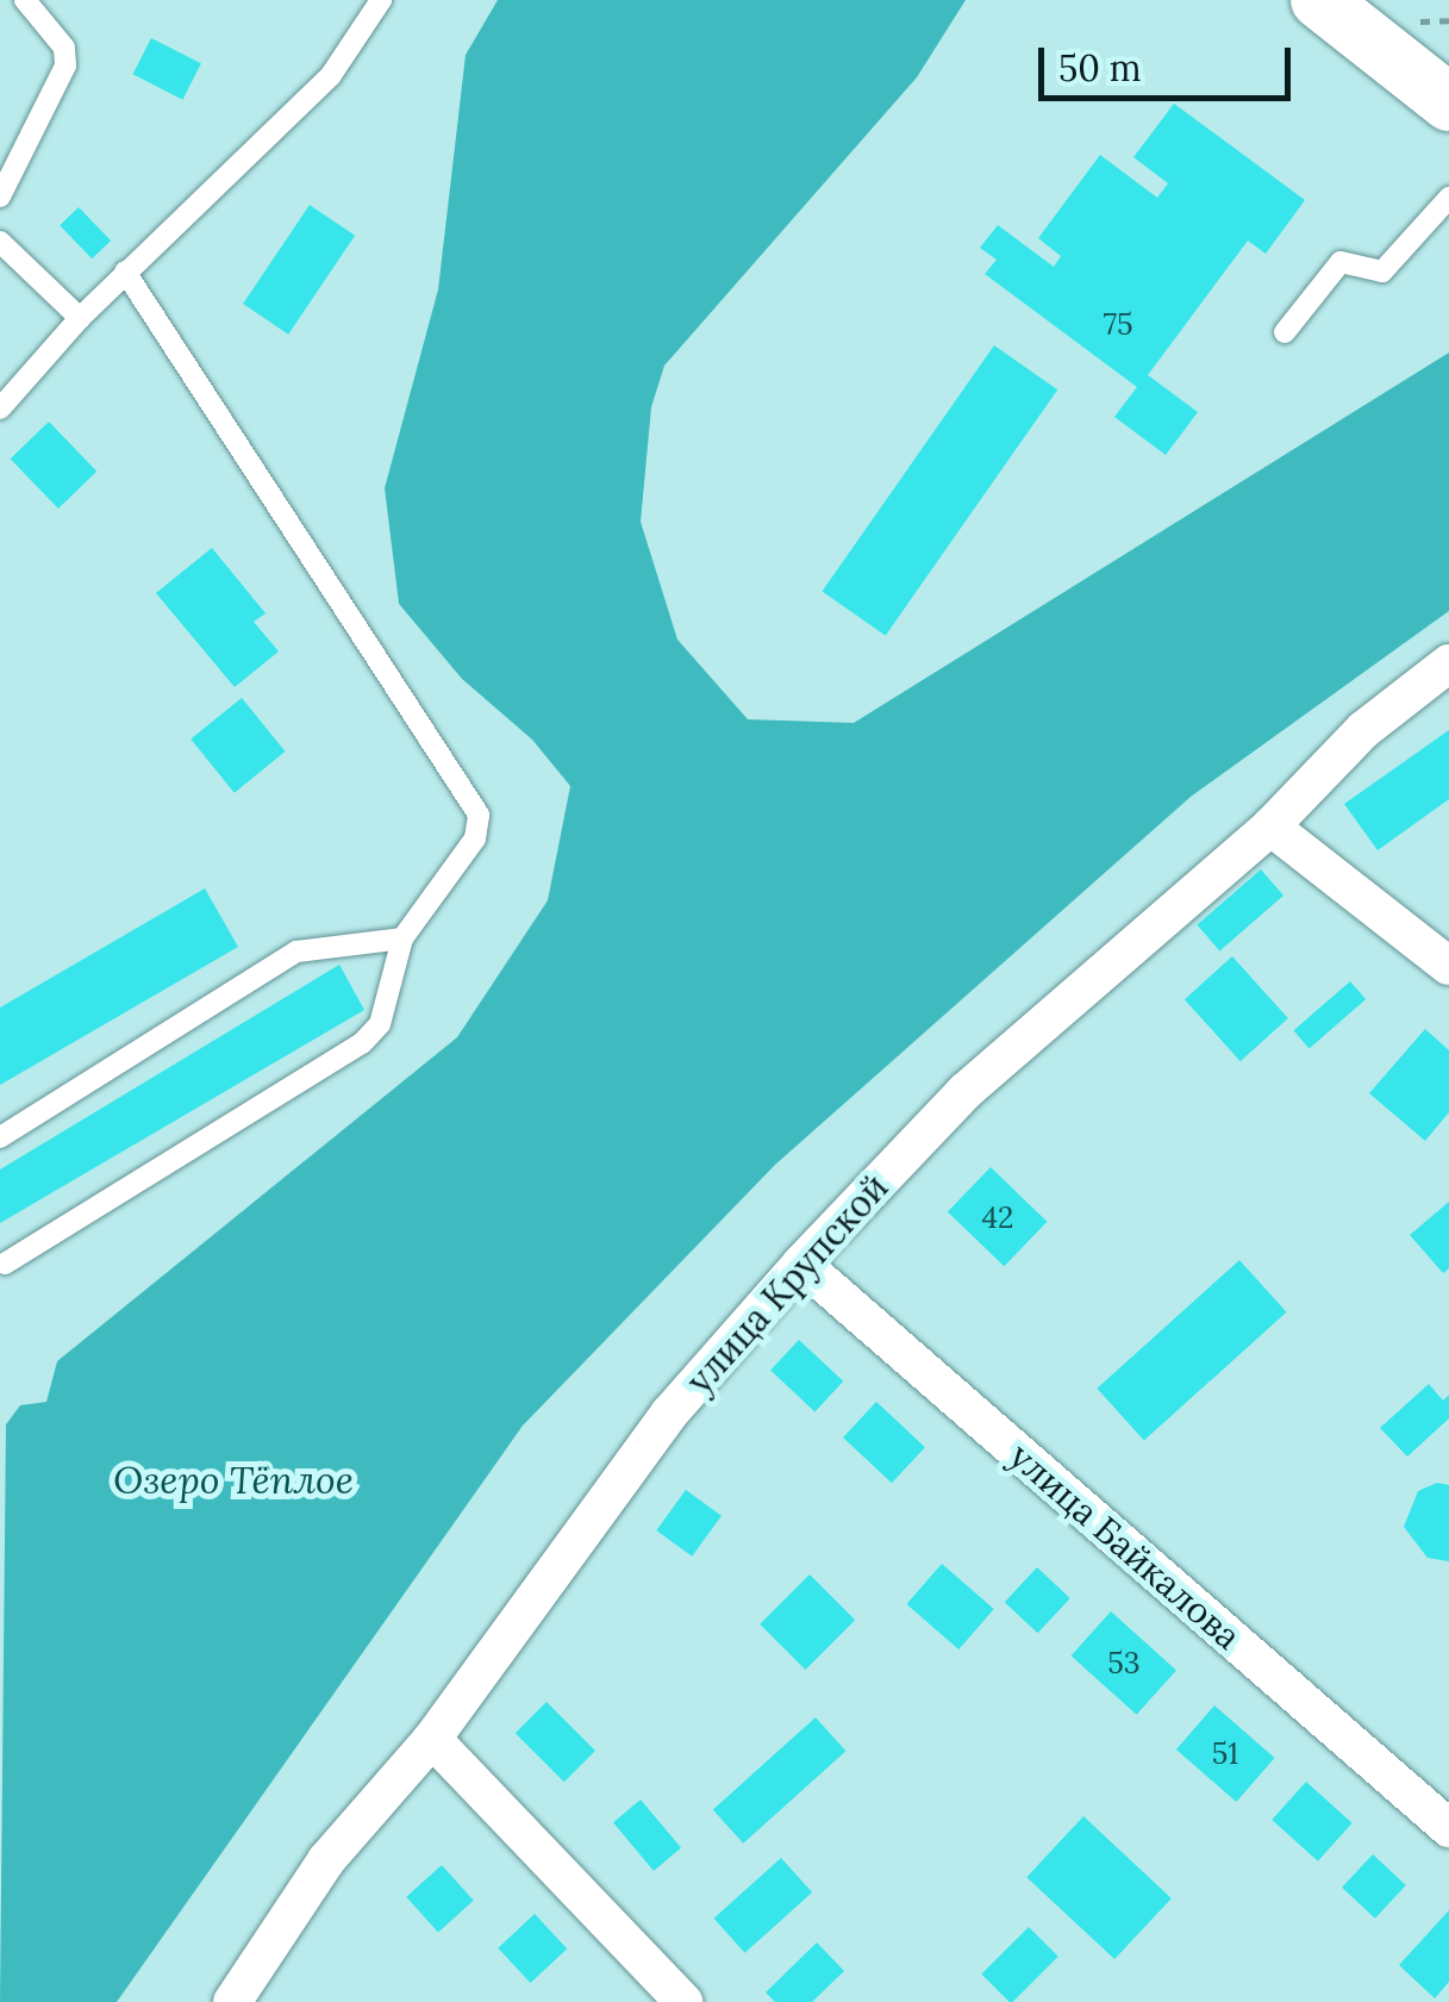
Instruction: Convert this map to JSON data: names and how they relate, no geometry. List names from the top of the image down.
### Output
{
  "streets": {
    "street": ["улица Крупской", "улица Байкалова"]
  },
  "crossings": [
    ["улица Крупской", "улица Байкалова"]
  ],
  "water": ["Озеро Тёплое"],
  "house_numbers": [
    "75",
    "42",
    "53",
    "51"
  ],
  "scale_bar": "50 m"
}
